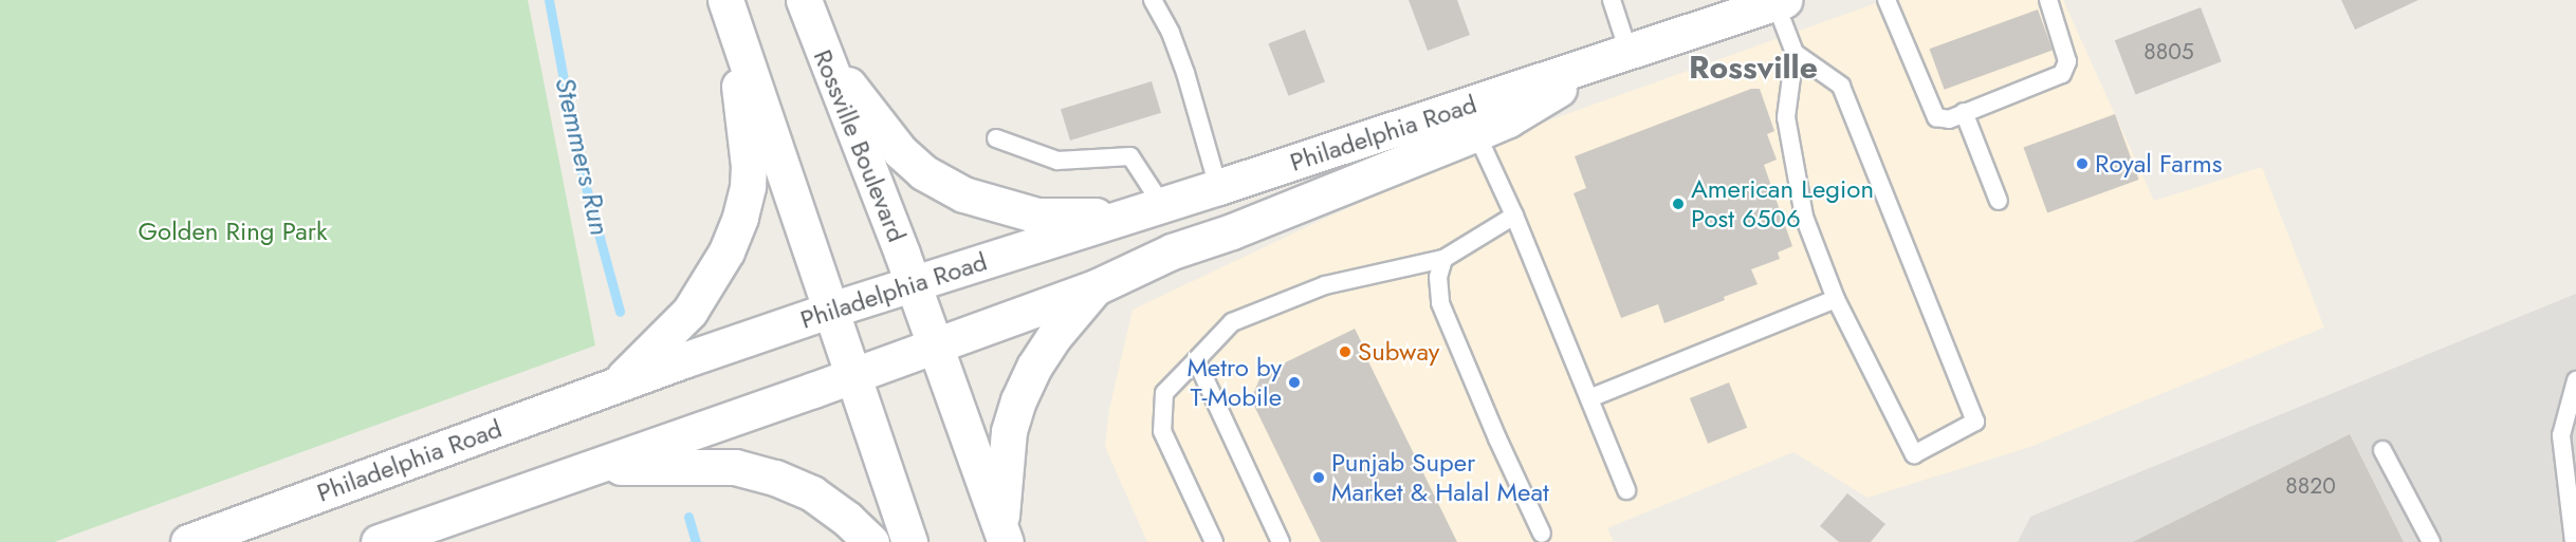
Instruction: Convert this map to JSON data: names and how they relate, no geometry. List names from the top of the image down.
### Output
{
  "streets": {
    "main road": ["Philadelphia Road", "Rossville Boulevard"]
  },
  "crossings": [
    ["Philadelphia Road", "Rossville Boulevard"]
  ],
  "districts": ["Rossville"],
  "water": ["Stemmers Run"],
  "parks": ["Golden Ring Park"],
  "places": [
    "Royal Farms",
    "American Legion Post 6506",
    "Subway",
    "Metro by T-Mobile",
    "Punjab Super Market & Halal Meat"
  ],
  "house_numbers": ["8805", "8820"]
}
